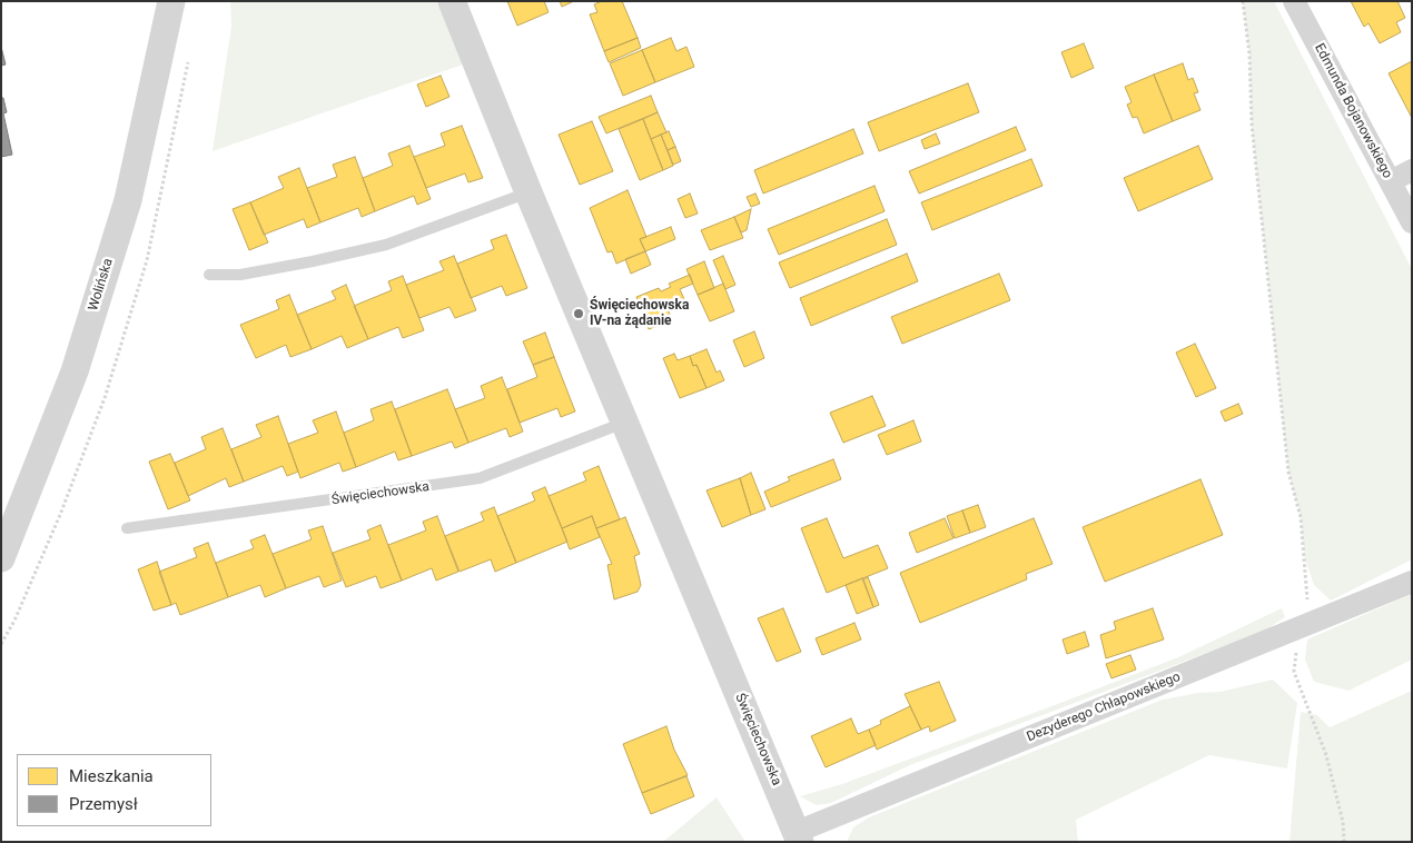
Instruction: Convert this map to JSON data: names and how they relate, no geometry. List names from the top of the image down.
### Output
{
  "streets": {
    "street": [
      "Edmunda Bojanowskiego",
      "Wolińska",
      "Święciechowska",
      "Dezyderego Chłapowskiego"
    ]
  },
  "crossings": [
    ["Święciechowska", "Dezyderego Chłapowskiego"]
  ],
  "places": ["Święciechowska IV-na żądanie"],
  "legend": ["Mieszkania", "Przemysł"]
}
